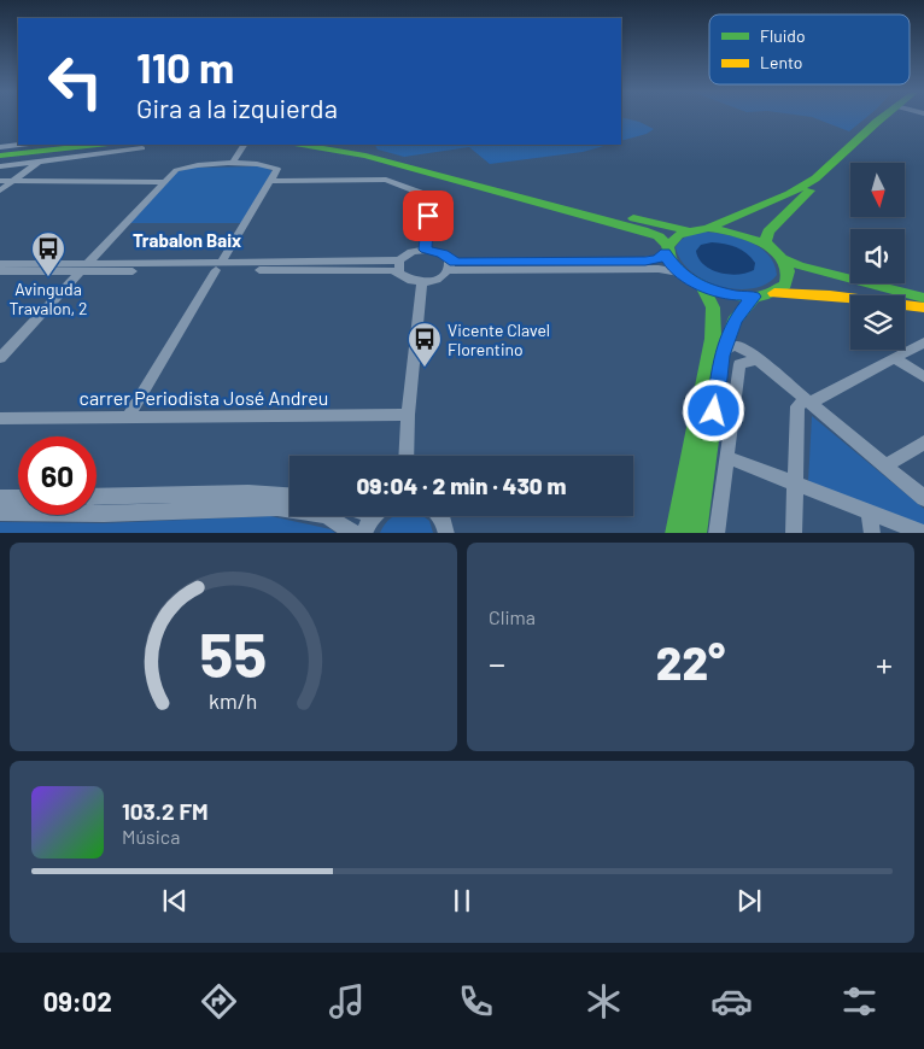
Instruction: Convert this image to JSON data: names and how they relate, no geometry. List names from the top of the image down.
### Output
{
  "streets": {
    "street": ["carrer Periodista José Andreu"]
  },
  "districts": ["Trabalon Baix"],
  "places": {
    "bus stop": ["Avinguda Travalon, 2", "Vicente Clavel Florentino"]
  },
  "legend": ["Fluido", "Lento"],
  "north": "bottom",
  "page": {
    "turn": ["110 m", "Gira a la izquierda"],
    "limit": "60",
    "trip": "09:04 · 2 min · 430 m",
    "tile": "Clima",
    "heat": ["−", "22°", "+"],
    "song": ["103.2 FM", "Música"],
    "tabs": "09:02",
    "gauge": ["55", "km/h"]
  }
}
